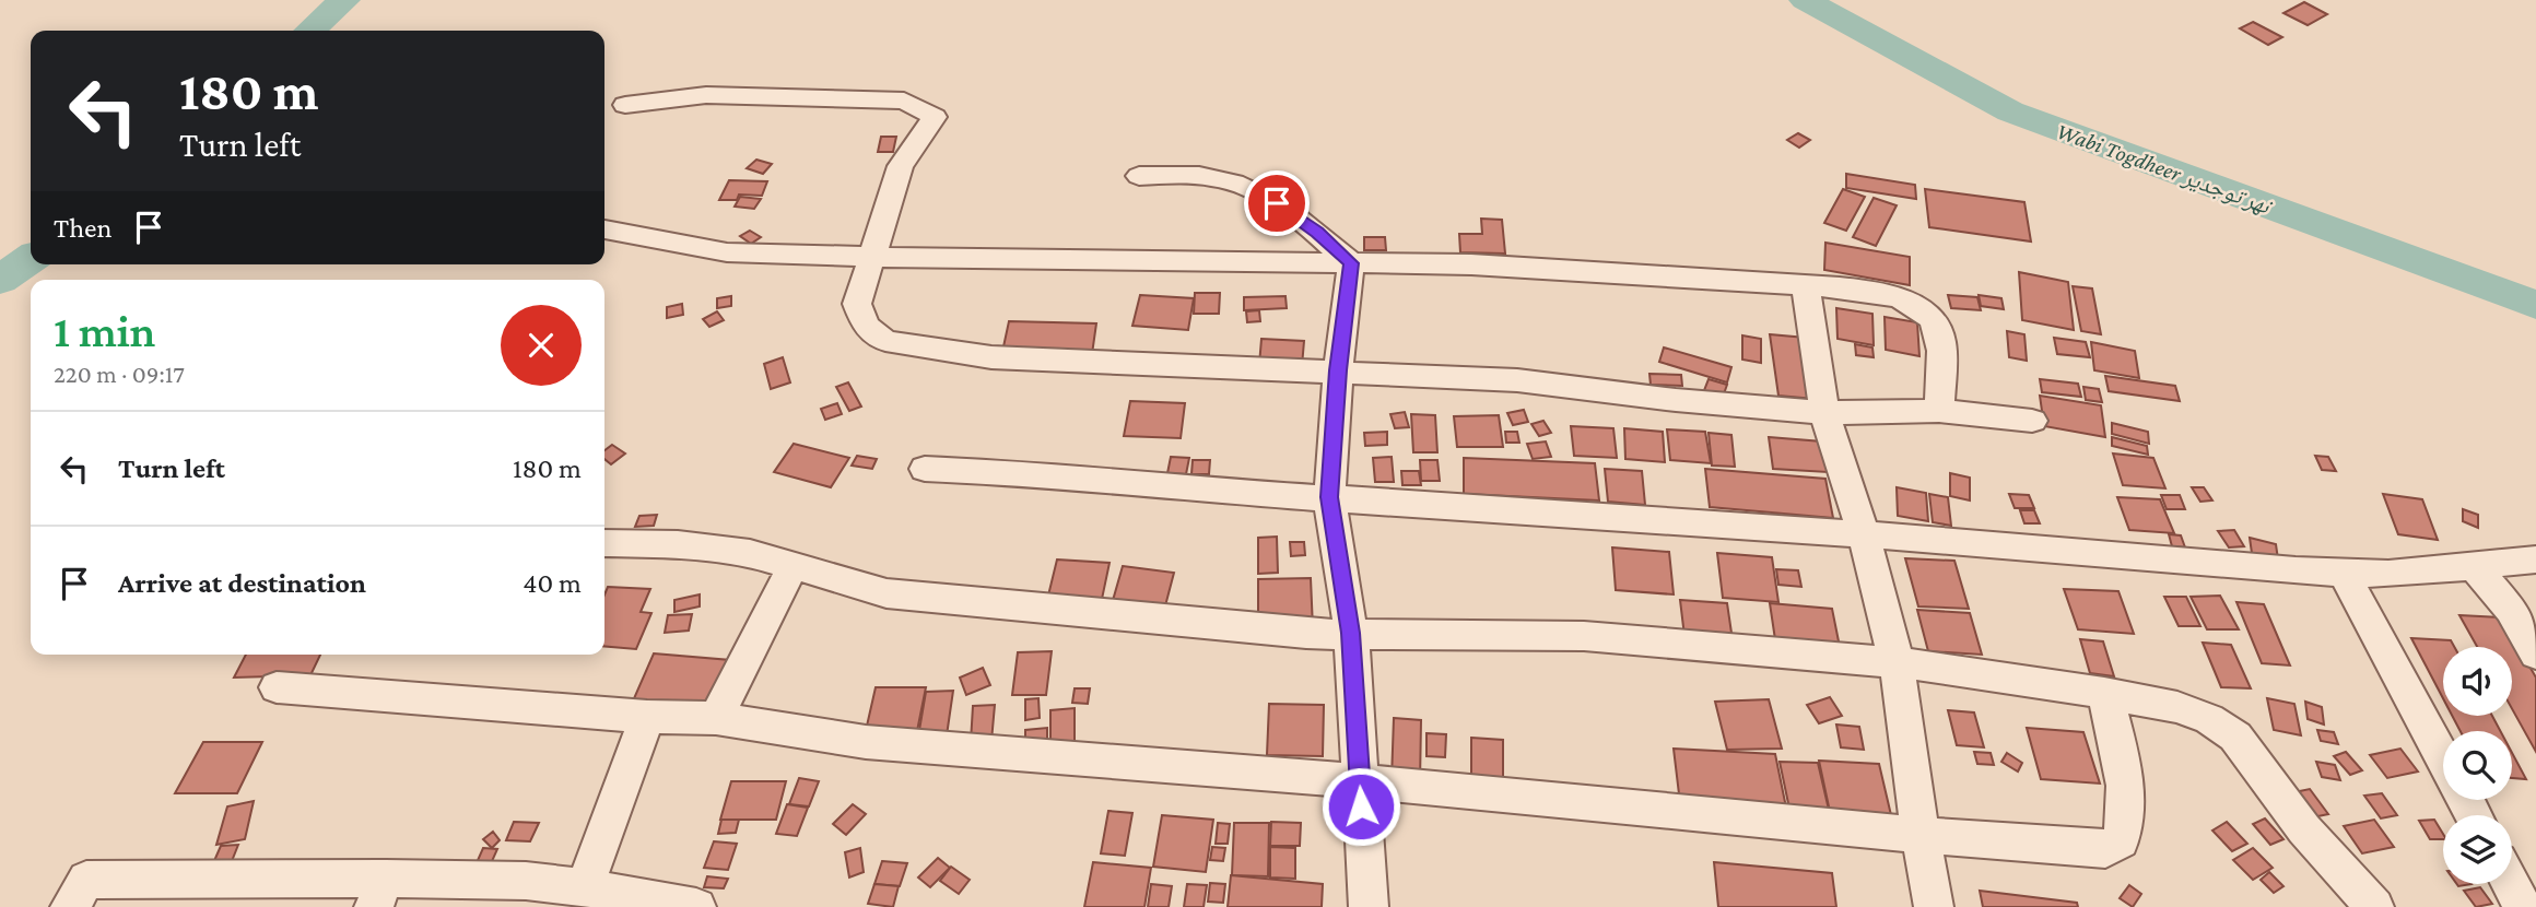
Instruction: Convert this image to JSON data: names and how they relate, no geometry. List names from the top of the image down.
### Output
{
  "water": ["Wabi Togdheer نهر توجدير"],
  "page": {
    "turn": ["180 m", "Turn left"],
    "then": "Then",
    "heading": ["1 min", "220 m · 09:17"],
    "list": [
      {
        "name": "Turn left",
        "value": "180 m"
      },
      {
        "name": "Arrive at destination",
        "value": "40 m"
      }
    ]
  }
}
